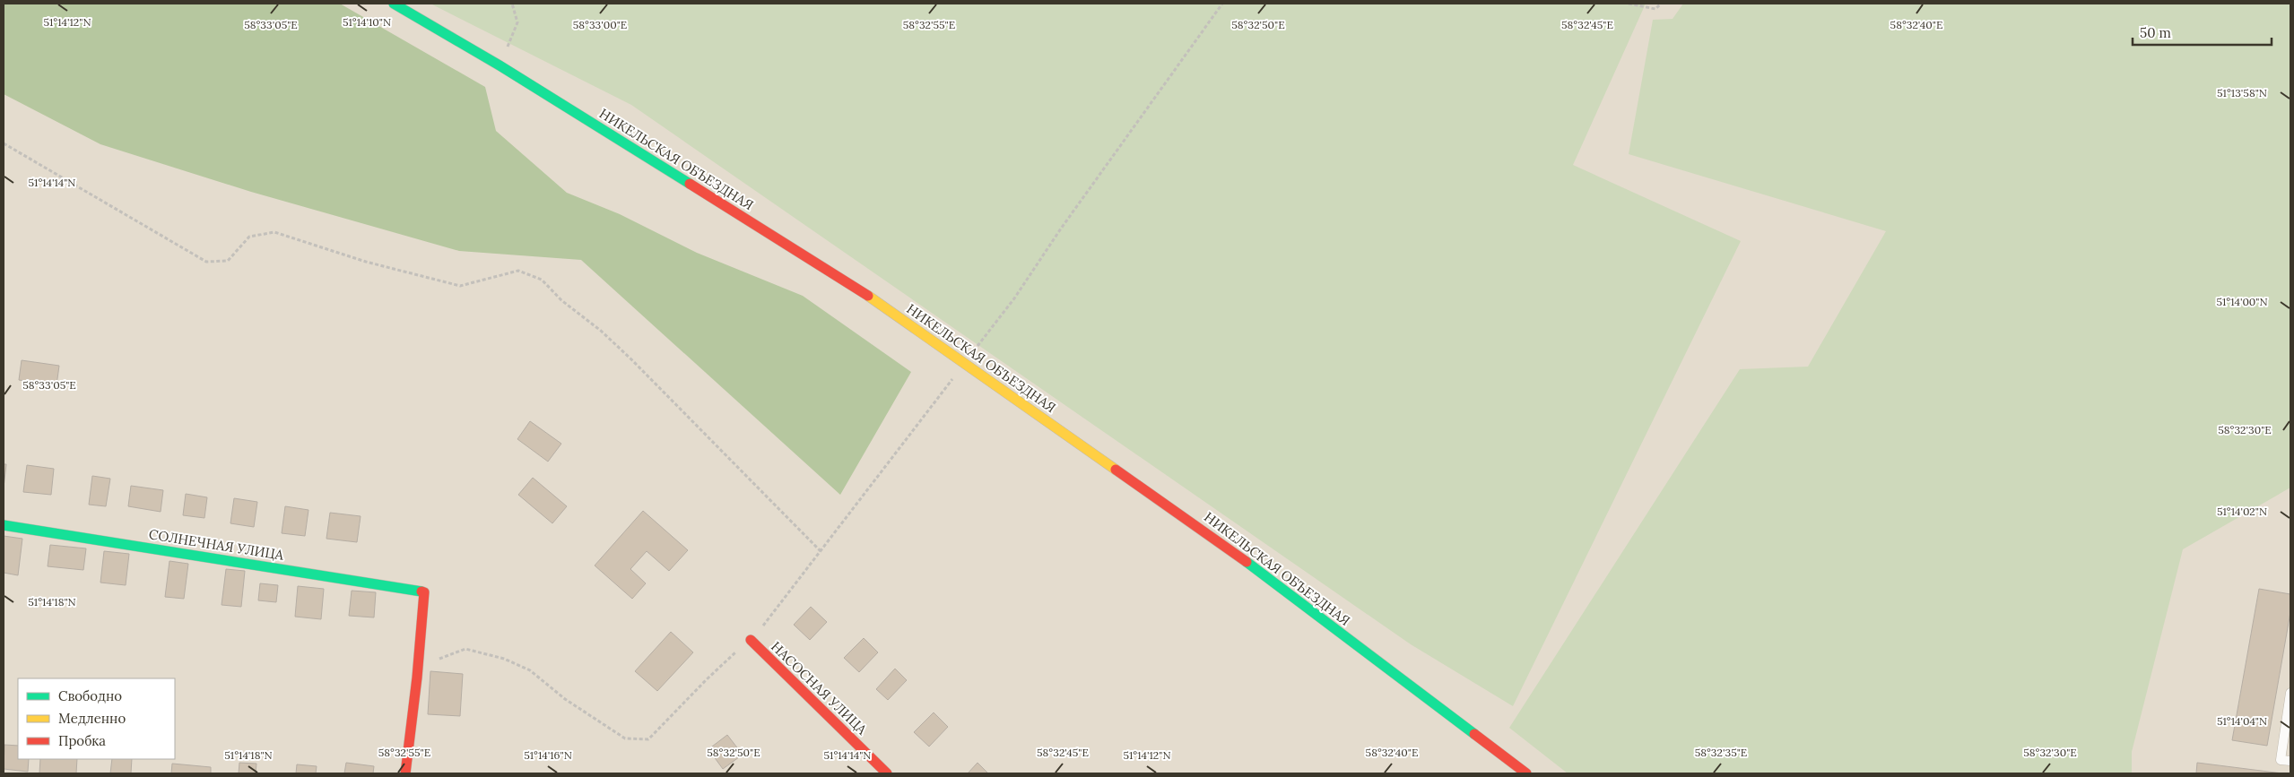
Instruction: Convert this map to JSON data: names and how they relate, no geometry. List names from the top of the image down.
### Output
{
  "streets": {
    "main road": ["НИКЕЛЬСКАЯ ОБЪЕЗДНАЯ", "СОЛНЕЧНАЯ УЛИЦА", "НАСОСНАЯ УЛИЦА"]
  },
  "legend": ["Свободно", "Медленно", "Пробка"],
  "scale_bar": "50 m",
  "coordinates": [
    "51°14'12\"N",
    "51°14'10\"N",
    "58°33'05\"E",
    "58°33'00\"E",
    "58°32'55\"E",
    "58°32'50\"E",
    "58°32'45\"E",
    "58°32'40\"E",
    "51°13'58\"N",
    "51°14'14\"N",
    "51°14'00\"N",
    "58°32'30\"E",
    "51°14'02\"N",
    "51°14'18\"N",
    "51°14'04\"N",
    "58°32'35\"E",
    "51°14'16\"N"
  ]
}
